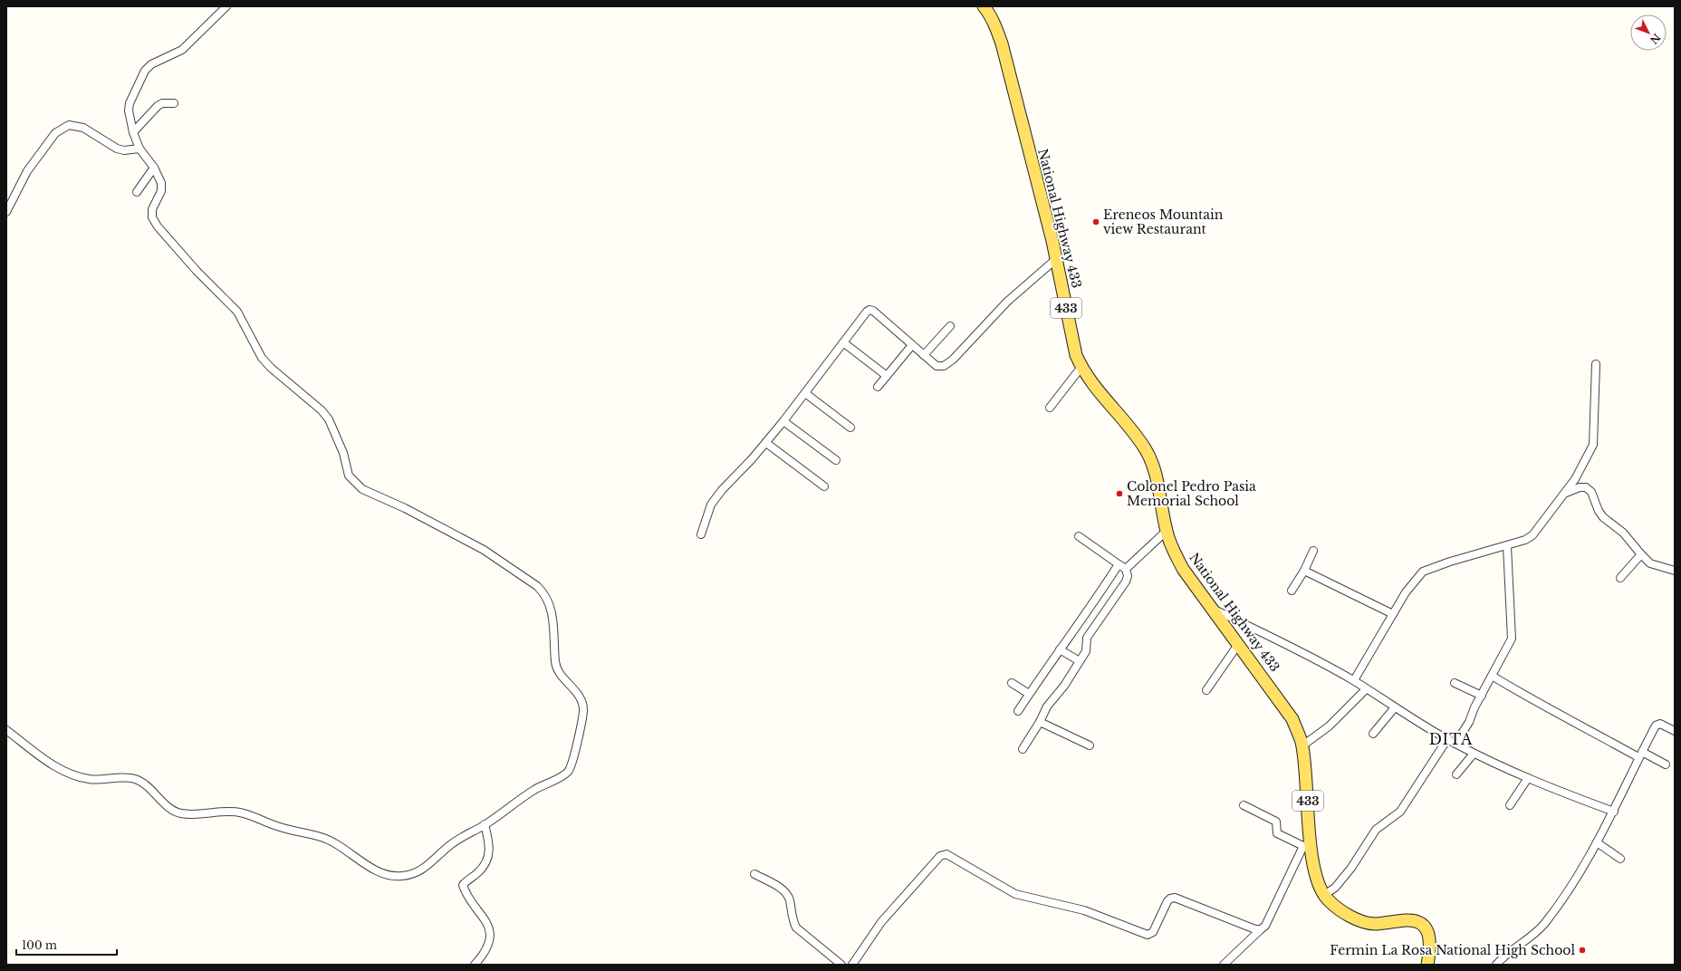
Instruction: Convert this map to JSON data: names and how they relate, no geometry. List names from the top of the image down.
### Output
{
  "streets": {
    "main road": ["National Highway 433", "433"]
  },
  "districts": ["DITA"],
  "places": ["Ereneos Mountain view Restaurant", "Colonel Pedro Pasia Memorial School", "Fermin La Rosa National High School"],
  "scale_bar": "100 m",
  "north": "bottom right"
}
